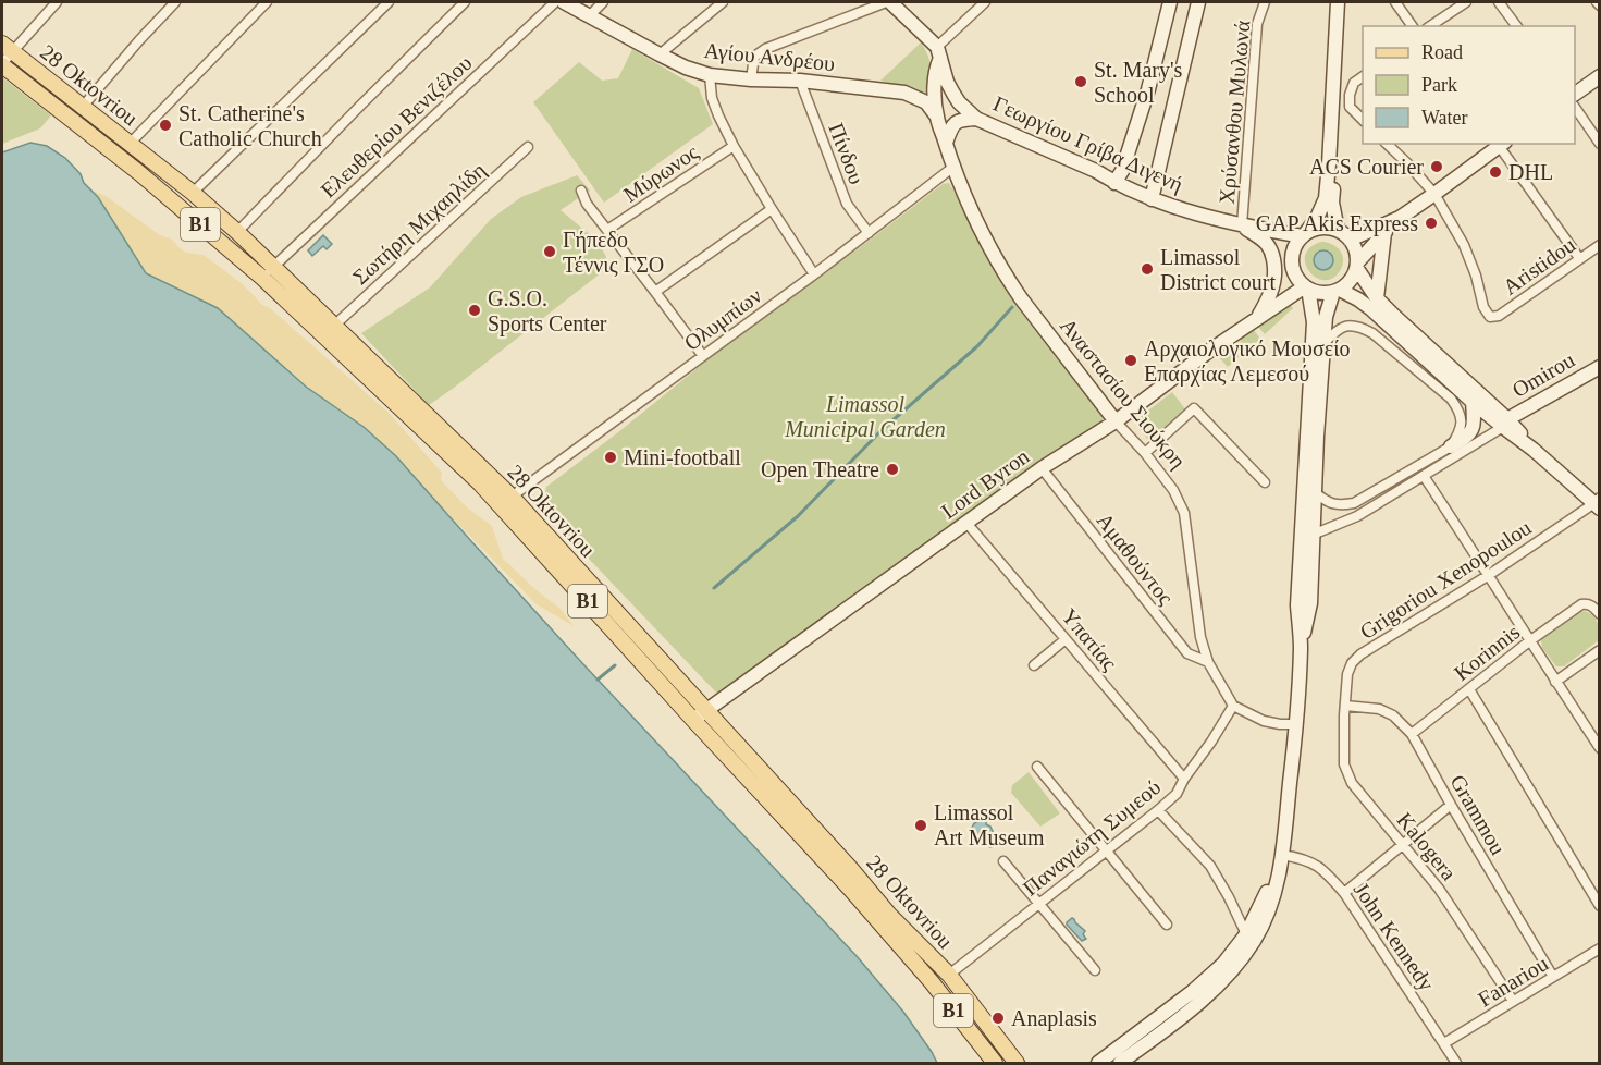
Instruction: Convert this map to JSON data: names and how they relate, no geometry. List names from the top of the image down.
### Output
{
  "streets": {
    "main road": [
      "Αγίου Ανδρέου",
      "28 Oktovriou",
      "Γεωργίου Γρίβα Διγενή",
      "B1",
      "Omirou",
      "Αναστασίου Σιούκρη",
      "Lord Byron"
    ],
    "street": [
      "Χρύσανθου Μυλωνά",
      "Ελευθερίου Βενιζέλου",
      "Πίνδου",
      "Μύρωνος",
      "Σωτήρη Μιχαηλίδη",
      "Aristidou",
      "Ολυμπίων",
      "Αμαθούντος",
      "Grigoriou Xenopoulou",
      "Υπατίας",
      "Korinnis",
      "Grammou",
      "Παναγιώτη Συμεού",
      "Kalogera",
      "John Kennedy",
      "Fanariou"
    ]
  },
  "crossings": [
    ["Αγίου Ανδρέου", "Πίνδου"],
    ["Αγίου Ανδρέου", "Αναστασίου Σιούκρη"],
    ["28 Oktovriou", "Ελευθερίου Βενιζέλου"],
    ["28 Oktovriou", "Σωτήρη Μιχαηλίδη"],
    ["28 Oktovriou", "Ολυμπίων"],
    ["28 Oktovriou", "Lord Byron"],
    ["28 Oktovriou", "Παναγιώτη Συμεού"],
    ["Χρύσανθου Μυλωνά", "Γεωργίου Γρίβα Διγενή"],
    ["Γεωργίου Γρίβα Διγενή", "Αναστασίου Σιούκρη"],
    ["Γεωργίου Γρίβα Διγενή", "Lord Byron"],
    ["Πίνδου", "Ολυμπίων"],
    ["Ολυμπίων", "Αναστασίου Σιούκρη"],
    ["Αναστασίου Σιούκρη", "Lord Byron"],
    ["Αναστασίου Σιούκρη", "Αμαθούντος"],
    ["Αναστασίου Σιούκρη", "Παναγιώτη Συμεού"],
    ["Lord Byron", "Αμαθούντος"],
    ["Lord Byron", "Υπατίας"],
    ["Grigoriou Xenopoulou", "Grammou"],
    ["Grigoriou Xenopoulou", "Kalogera"],
    ["Υπατίας", "Παναγιώτη Συμεού"],
    ["Korinnis", "Grammou"],
    ["Grammou", "Kalogera"],
    ["Grammou", "Fanariou"],
    ["Kalogera", "Fanariou"],
    ["John Kennedy", "Fanariou"]
  ],
  "parks": ["Limassol Municipal Garden"],
  "places": [
    "St. Mary's School",
    "St. Catherine's Catholic Church",
    "ACS Courier",
    "DHL",
    "GAP Akis Express",
    "Γήπεδο Τέννις ΓΣΟ",
    "Limassol District court",
    "G.S.O. Sports Center",
    "Αρχαιολογικό Μουσείο Επαρχίας Λεμεσού",
    "Mini-football",
    "Open Theatre",
    "Limassol Art Museum",
    "Anaplasis"
  ],
  "legend": ["Road", "Park", "Water"]
}
